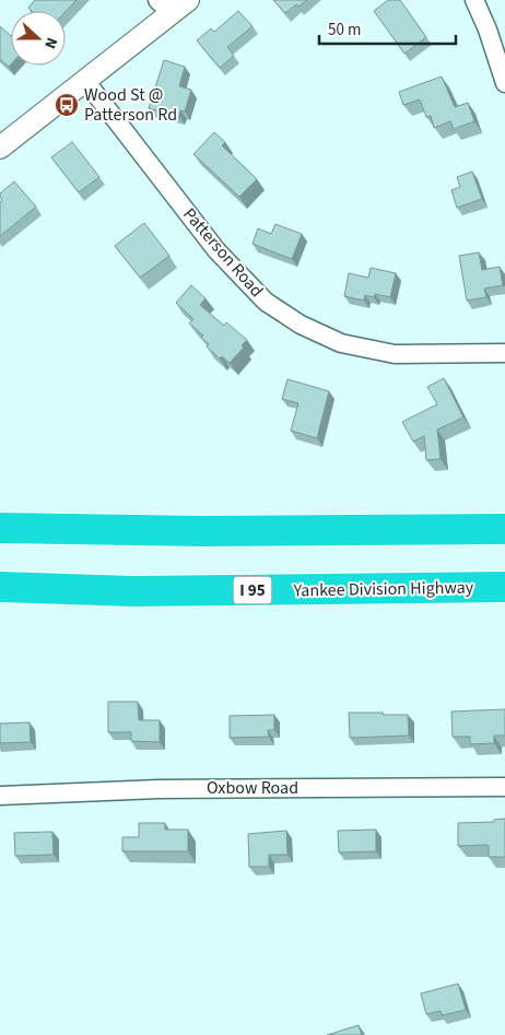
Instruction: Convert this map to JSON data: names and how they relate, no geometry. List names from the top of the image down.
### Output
{
  "streets": {
    "highway": ["Yankee Division Highway", "I 95"],
    "street": ["Patterson Road", "Oxbow Road"]
  },
  "places": {
    "bus stop": ["Wood St @ Patterson Rd"]
  },
  "scale_bar": "50 m",
  "north": "right"
}
